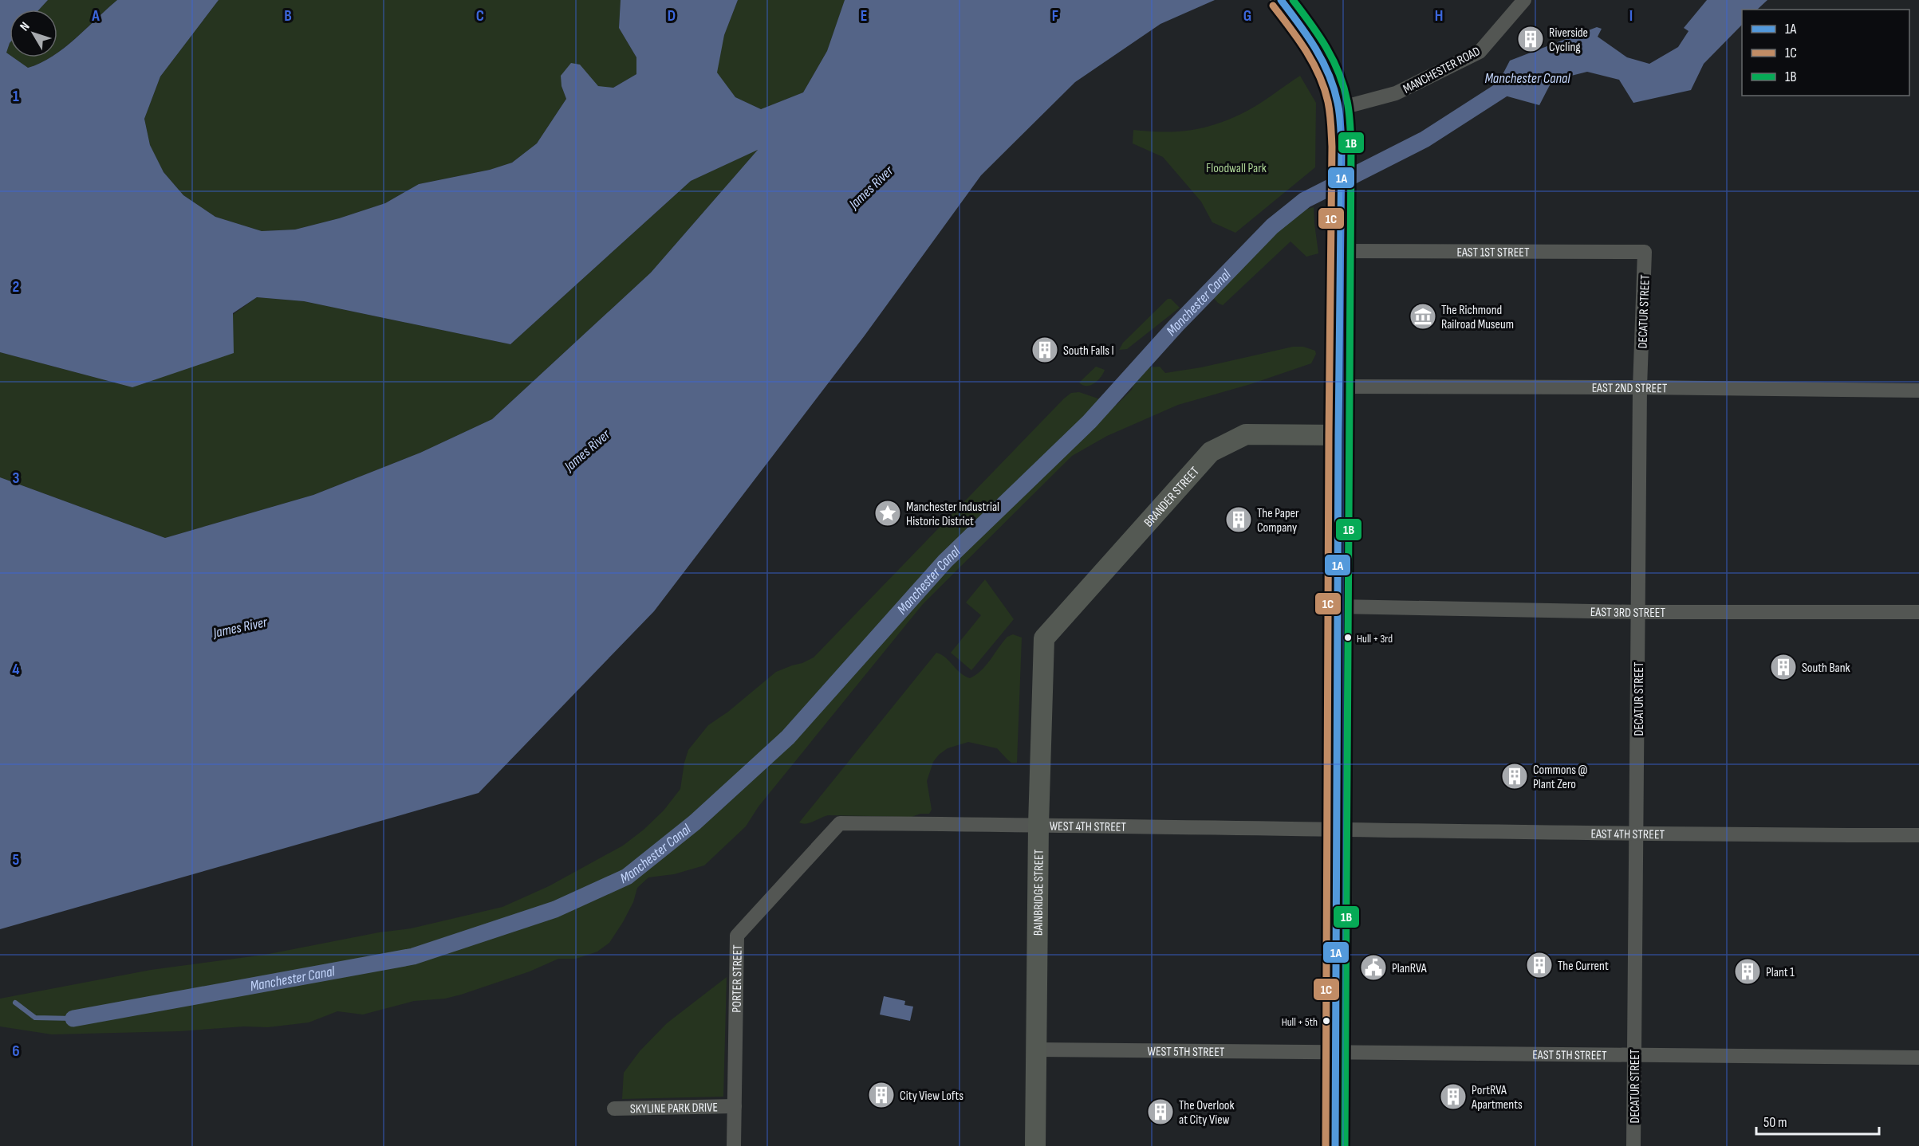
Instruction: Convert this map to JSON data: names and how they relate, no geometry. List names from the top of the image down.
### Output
{
  "streets": {
    "street": [
      "MANCHESTER ROAD",
      "EAST 1ST STREET",
      "DECATUR STREET",
      "EAST 2ND STREET",
      "BRANDER STREET",
      "EAST 3RD STREET",
      "WEST 4TH STREET",
      "EAST 4TH STREET",
      "BAINBRIDGE STREET",
      "PORTER STREET",
      "WEST 5TH STREET",
      "EAST 5TH STREET",
      "SKYLINE PARK DRIVE"
    ]
  },
  "crossings": [
    ["EAST 1ST STREET", "DECATUR STREET"],
    ["DECATUR STREET", "EAST 2ND STREET"],
    ["DECATUR STREET", "EAST 3RD STREET"],
    ["DECATUR STREET", "EAST 4TH STREET"],
    ["DECATUR STREET", "EAST 5TH STREET"],
    ["BRANDER STREET", "BAINBRIDGE STREET"],
    ["WEST 4TH STREET", "EAST 4TH STREET"],
    ["WEST 4TH STREET", "BAINBRIDGE STREET"],
    ["WEST 4TH STREET", "PORTER STREET"],
    ["BAINBRIDGE STREET", "WEST 5TH STREET"],
    ["PORTER STREET", "SKYLINE PARK DRIVE"],
    ["WEST 5TH STREET", "EAST 5TH STREET"]
  ],
  "water": ["Manchester Canal", "James River"],
  "parks": ["Floodwall Park"],
  "places": {
    "building": [
      "Riverside Cycling",
      "South Falls I",
      "The Paper Company",
      "South Bank",
      "Commons @ Plant Zero",
      "The Current",
      "Plant 1",
      "City View Lofts",
      "PortRVA Apartments",
      "The Overlook at City View"
    ],
    "museum": ["The Richmond Railroad Museum"],
    "place": ["Manchester Industrial Historic District"],
    "other": ["Hull + 3rd", "Hull + 5th"],
    "public building": ["PlanRVA"]
  },
  "lines": ["transit line 1A", "transit line 1B", "transit line 1C"],
  "legend": ["1A", "1C", "1B"],
  "scale_bar": "50 m",
  "north": "top left",
  "grid": {
    "columns": [
      "A",
      "B",
      "C",
      "D",
      "E",
      "F",
      "G",
      "H",
      "I"
    ],
    "rows": [
      "1",
      "2",
      "3",
      "4",
      "5",
      "6"
    ]
  }
}
